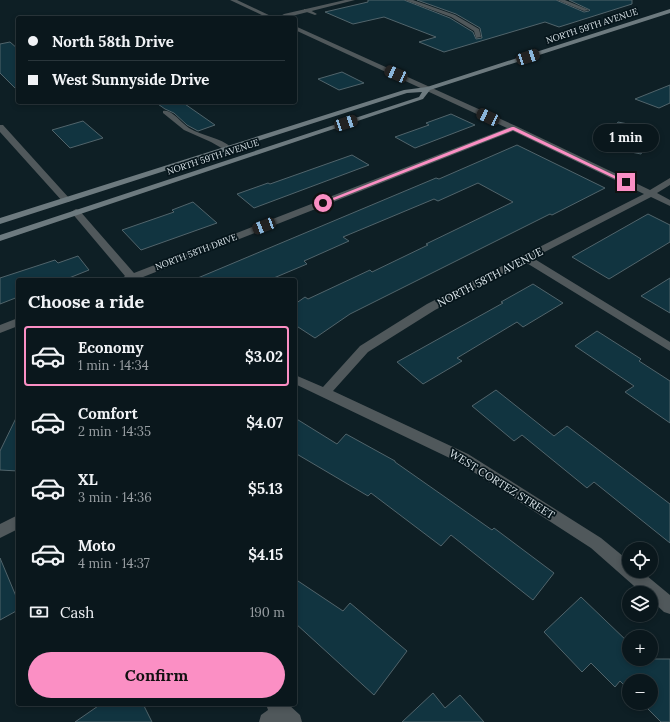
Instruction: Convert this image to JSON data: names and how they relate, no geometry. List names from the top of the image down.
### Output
{
  "streets": {
    "main road": ["NORTH 59TH AVENUE"],
    "street": ["NORTH 58TH DRIVE", "NORTH 58TH AVENUE", "WEST CORTEZ STREET"]
  },
  "crossings": [
    ["NORTH 58TH AVENUE", "WEST CORTEZ STREET"]
  ],
  "page": {
    "banner": ["North 58th Drive", "West Sunnyside Drive"],
    "bubble": "1 min",
    "heading": "Choose a ride",
    "list": [
      {
        "name": "Economy",
        "note": "1 min · 14:34",
        "value": "$3.02"
      },
      {
        "name": "Comfort",
        "note": "2 min · 14:35",
        "value": "$4.07"
      },
      {
        "name": "XL",
        "note": "3 min · 14:36",
        "value": "$5.13"
      },
      {
        "name": "Moto",
        "note": "4 min · 14:37",
        "value": "$4.15"
      }
    ],
    "map_buttons": ["+", "−"],
    "pay": ["Cash", "190 m"],
    "buttons": "Confirm"
  }
}
